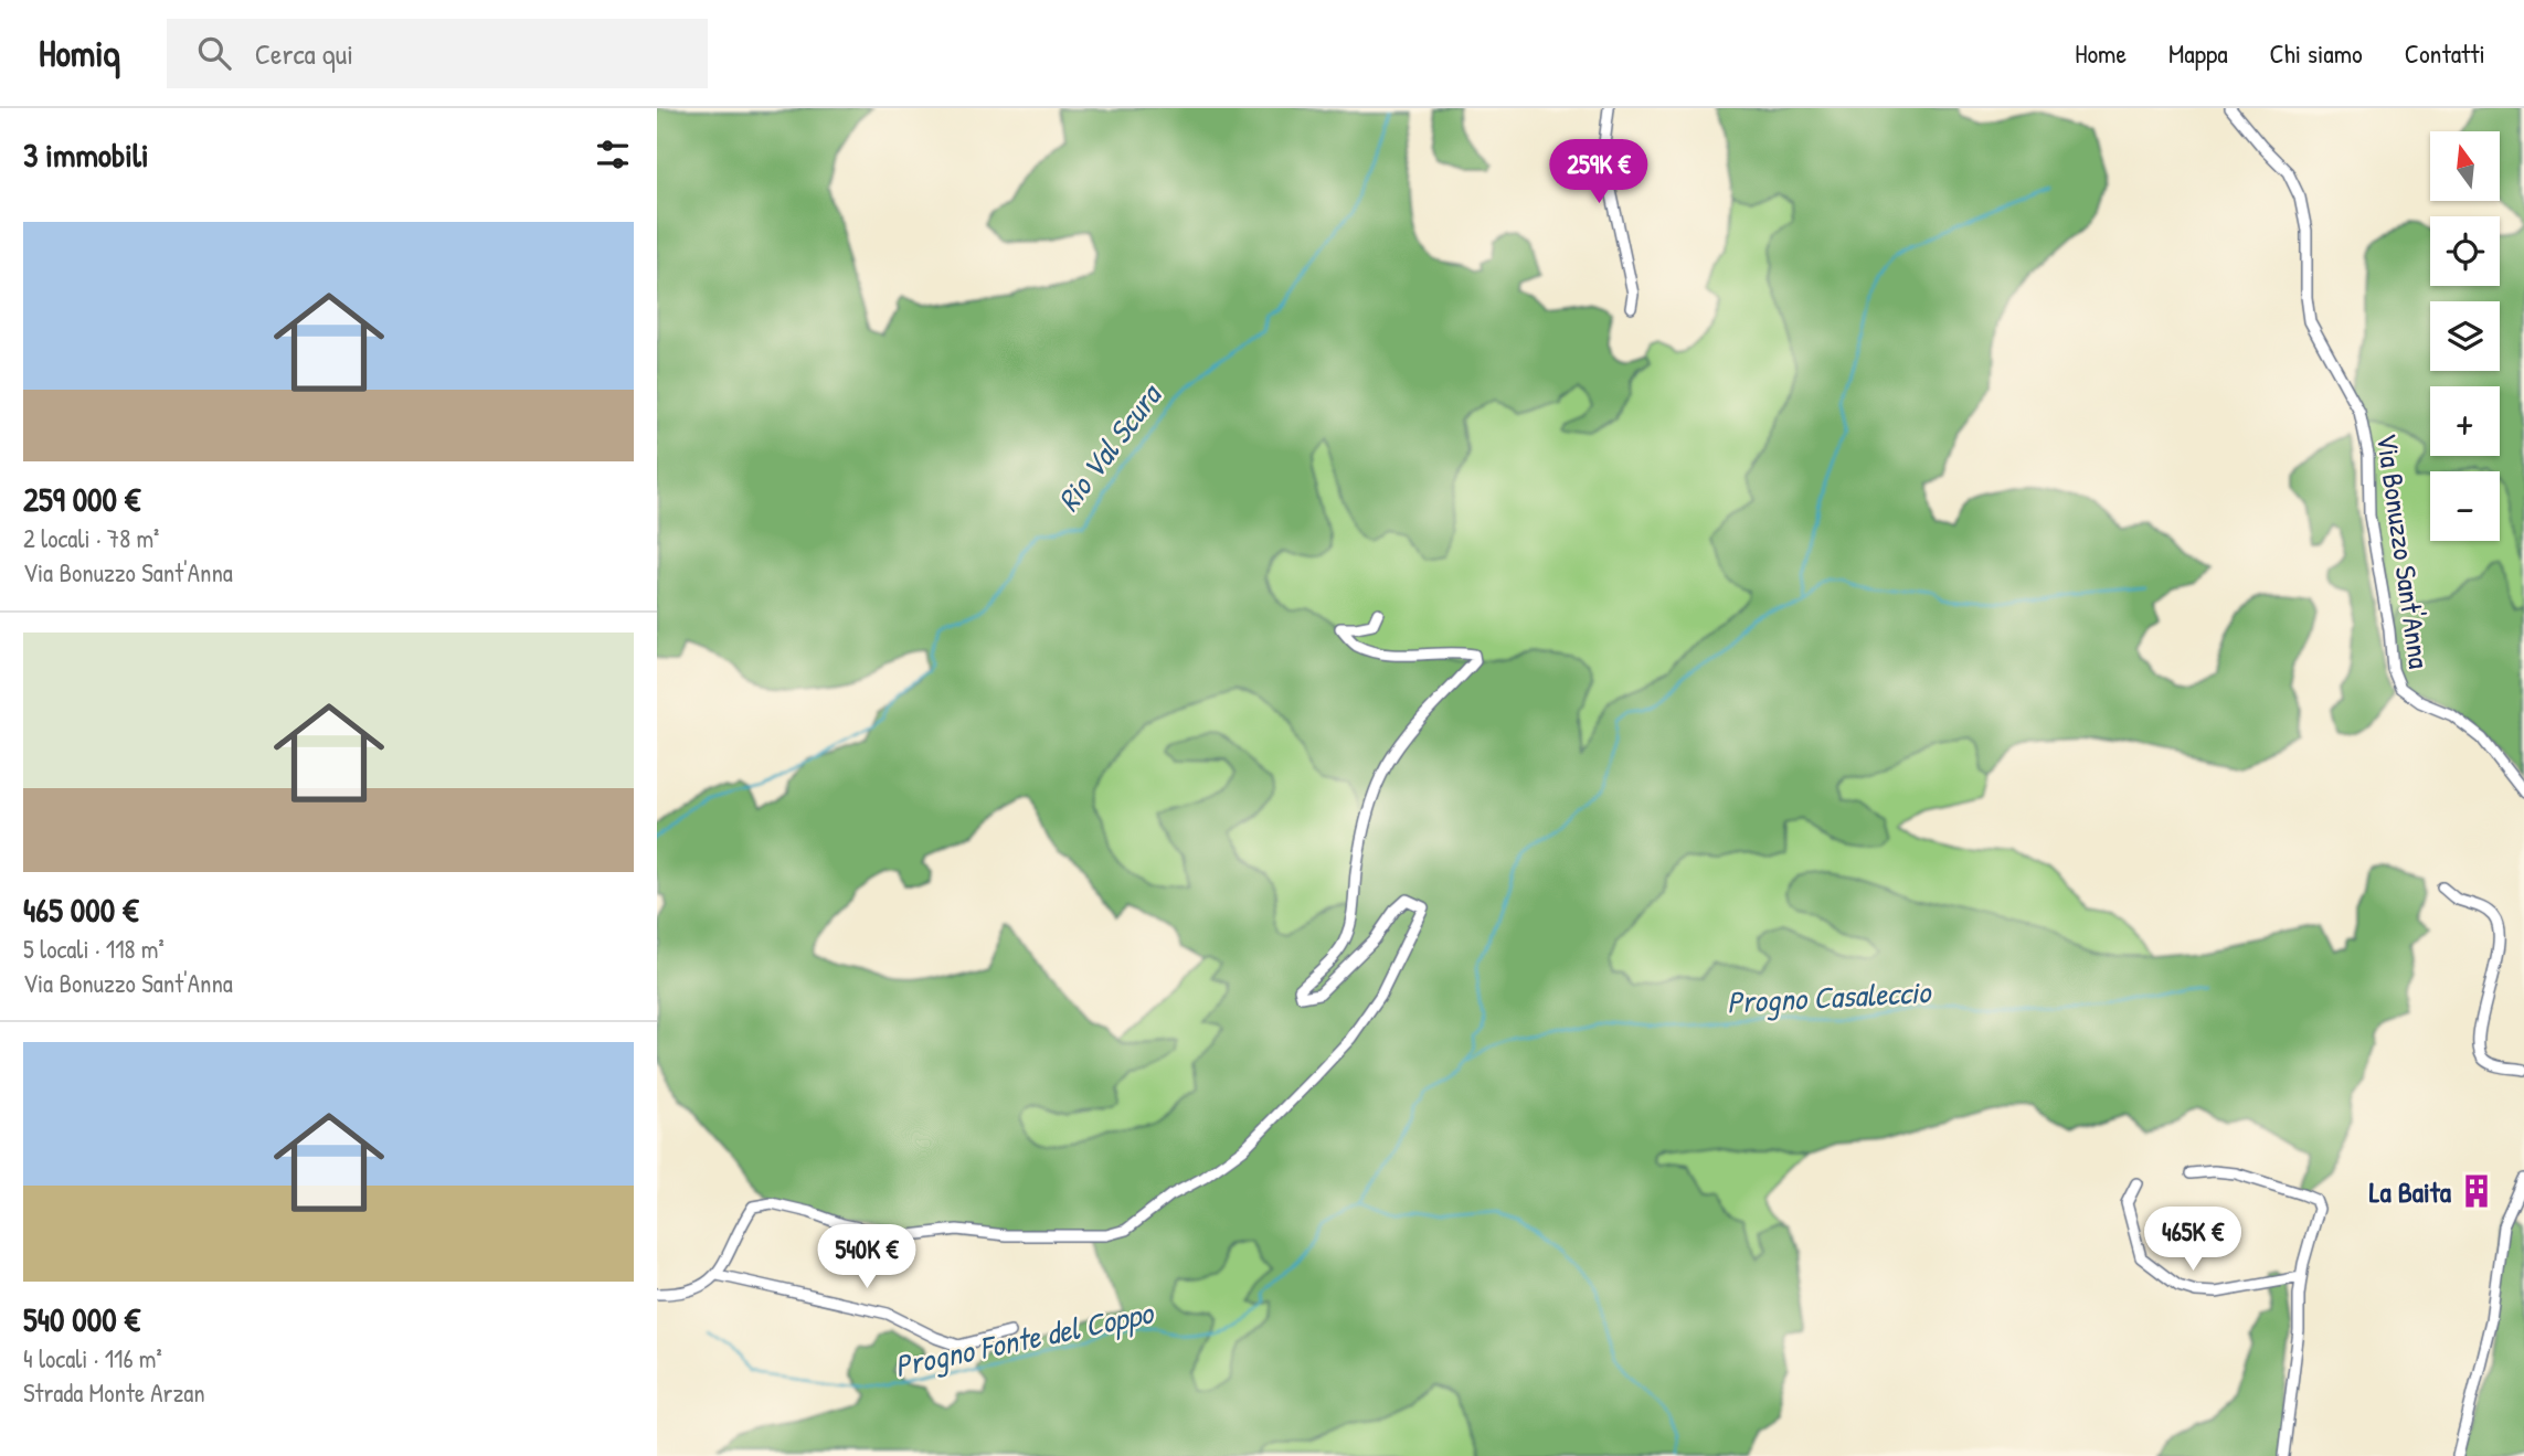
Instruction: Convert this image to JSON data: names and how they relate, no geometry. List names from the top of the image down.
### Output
{
  "streets": {
    "street": ["Via Bonuzzo Sant'Anna"]
  },
  "water": ["Rio Val Scura", "Progno Casaleccio", "Progno Fonte del Coppo"],
  "places": {
    "building": ["La Baita"]
  },
  "north": "top",
  "page": {
    "header": "Homiq",
    "search": "Cerca qui",
    "nav": [
      "Home",
      "Mappa",
      "Chi siamo",
      "Contatti"
    ],
    "heading": "3 immobili",
    "map_buttons": ["+", "−"],
    "price": ["259K €", "465K €", "540K €"],
    "list": [
      {
        "name": "259 000 €",
        "note": "2 locali · 78 m² · Via Bonuzzo Sant'Anna"
      },
      {
        "name": "465 000 €",
        "note": "5 locali · 118 m² · Via Bonuzzo Sant'Anna"
      },
      {
        "name": "540 000 €",
        "note": "4 locali · 116 m² · Strada Monte Arzan"
      }
    ]
  }
}
